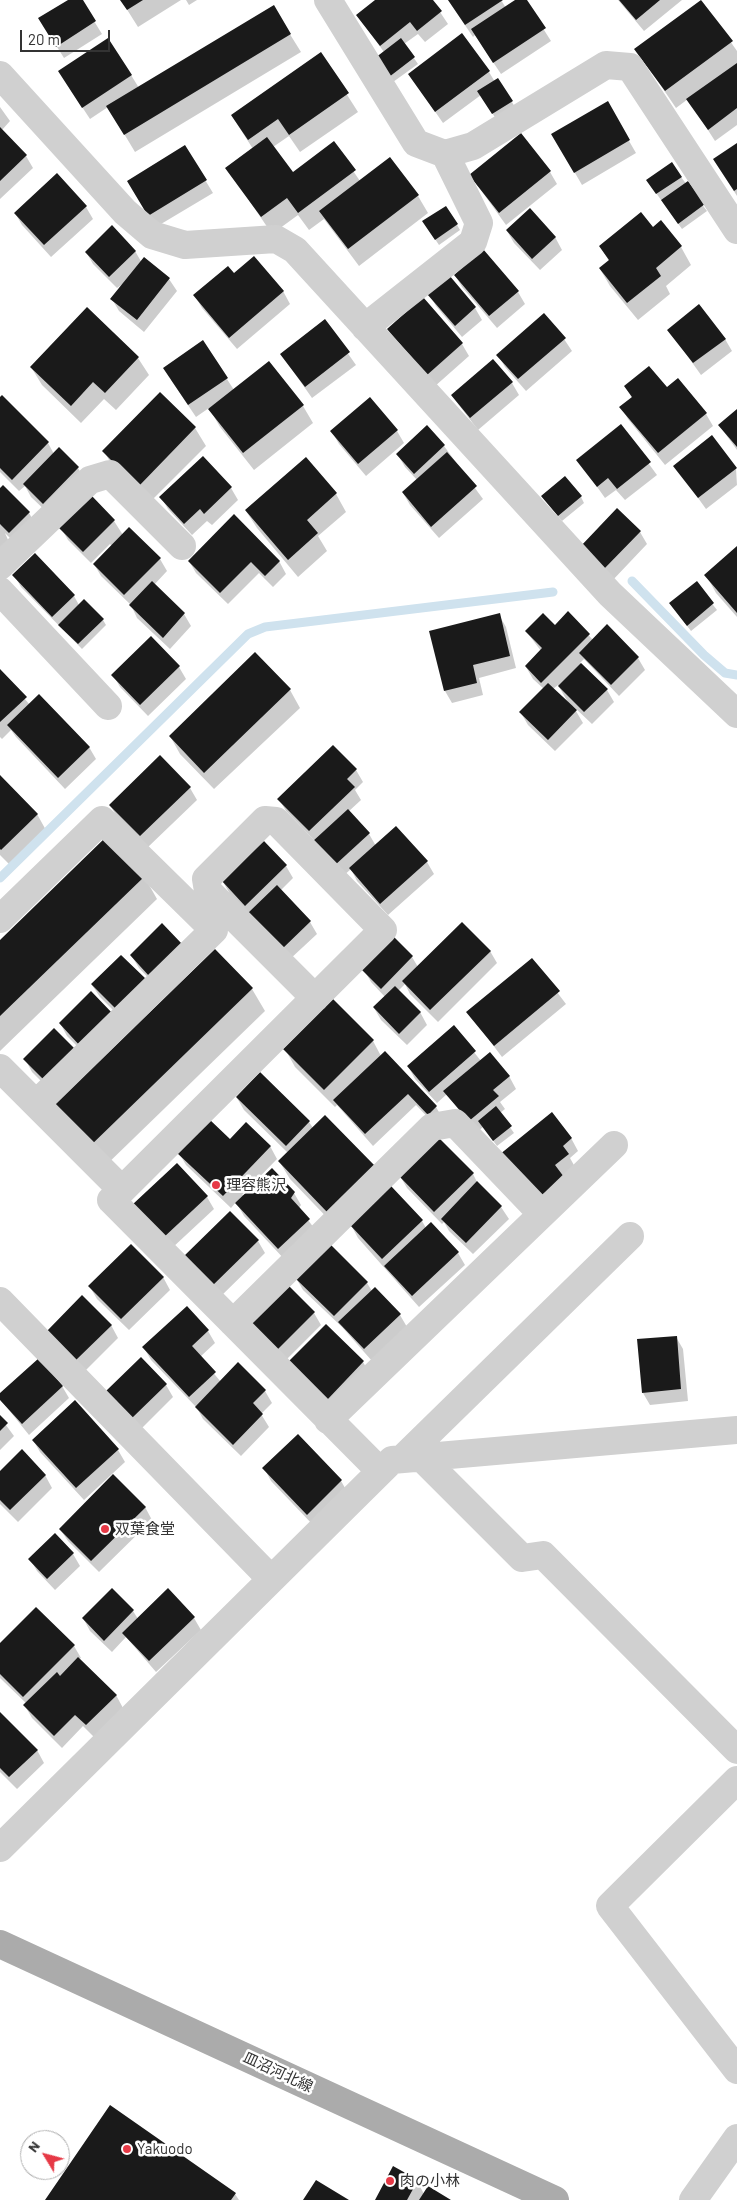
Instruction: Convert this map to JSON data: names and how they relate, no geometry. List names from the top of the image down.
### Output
{
  "streets": {
    "main road": ["皿沼河北線"]
  },
  "places": [
    "理容熊沢",
    "双葉食堂",
    "Yakuodo",
    "肉の小林"
  ],
  "scale_bar": "20 m",
  "north": "top left"
}
